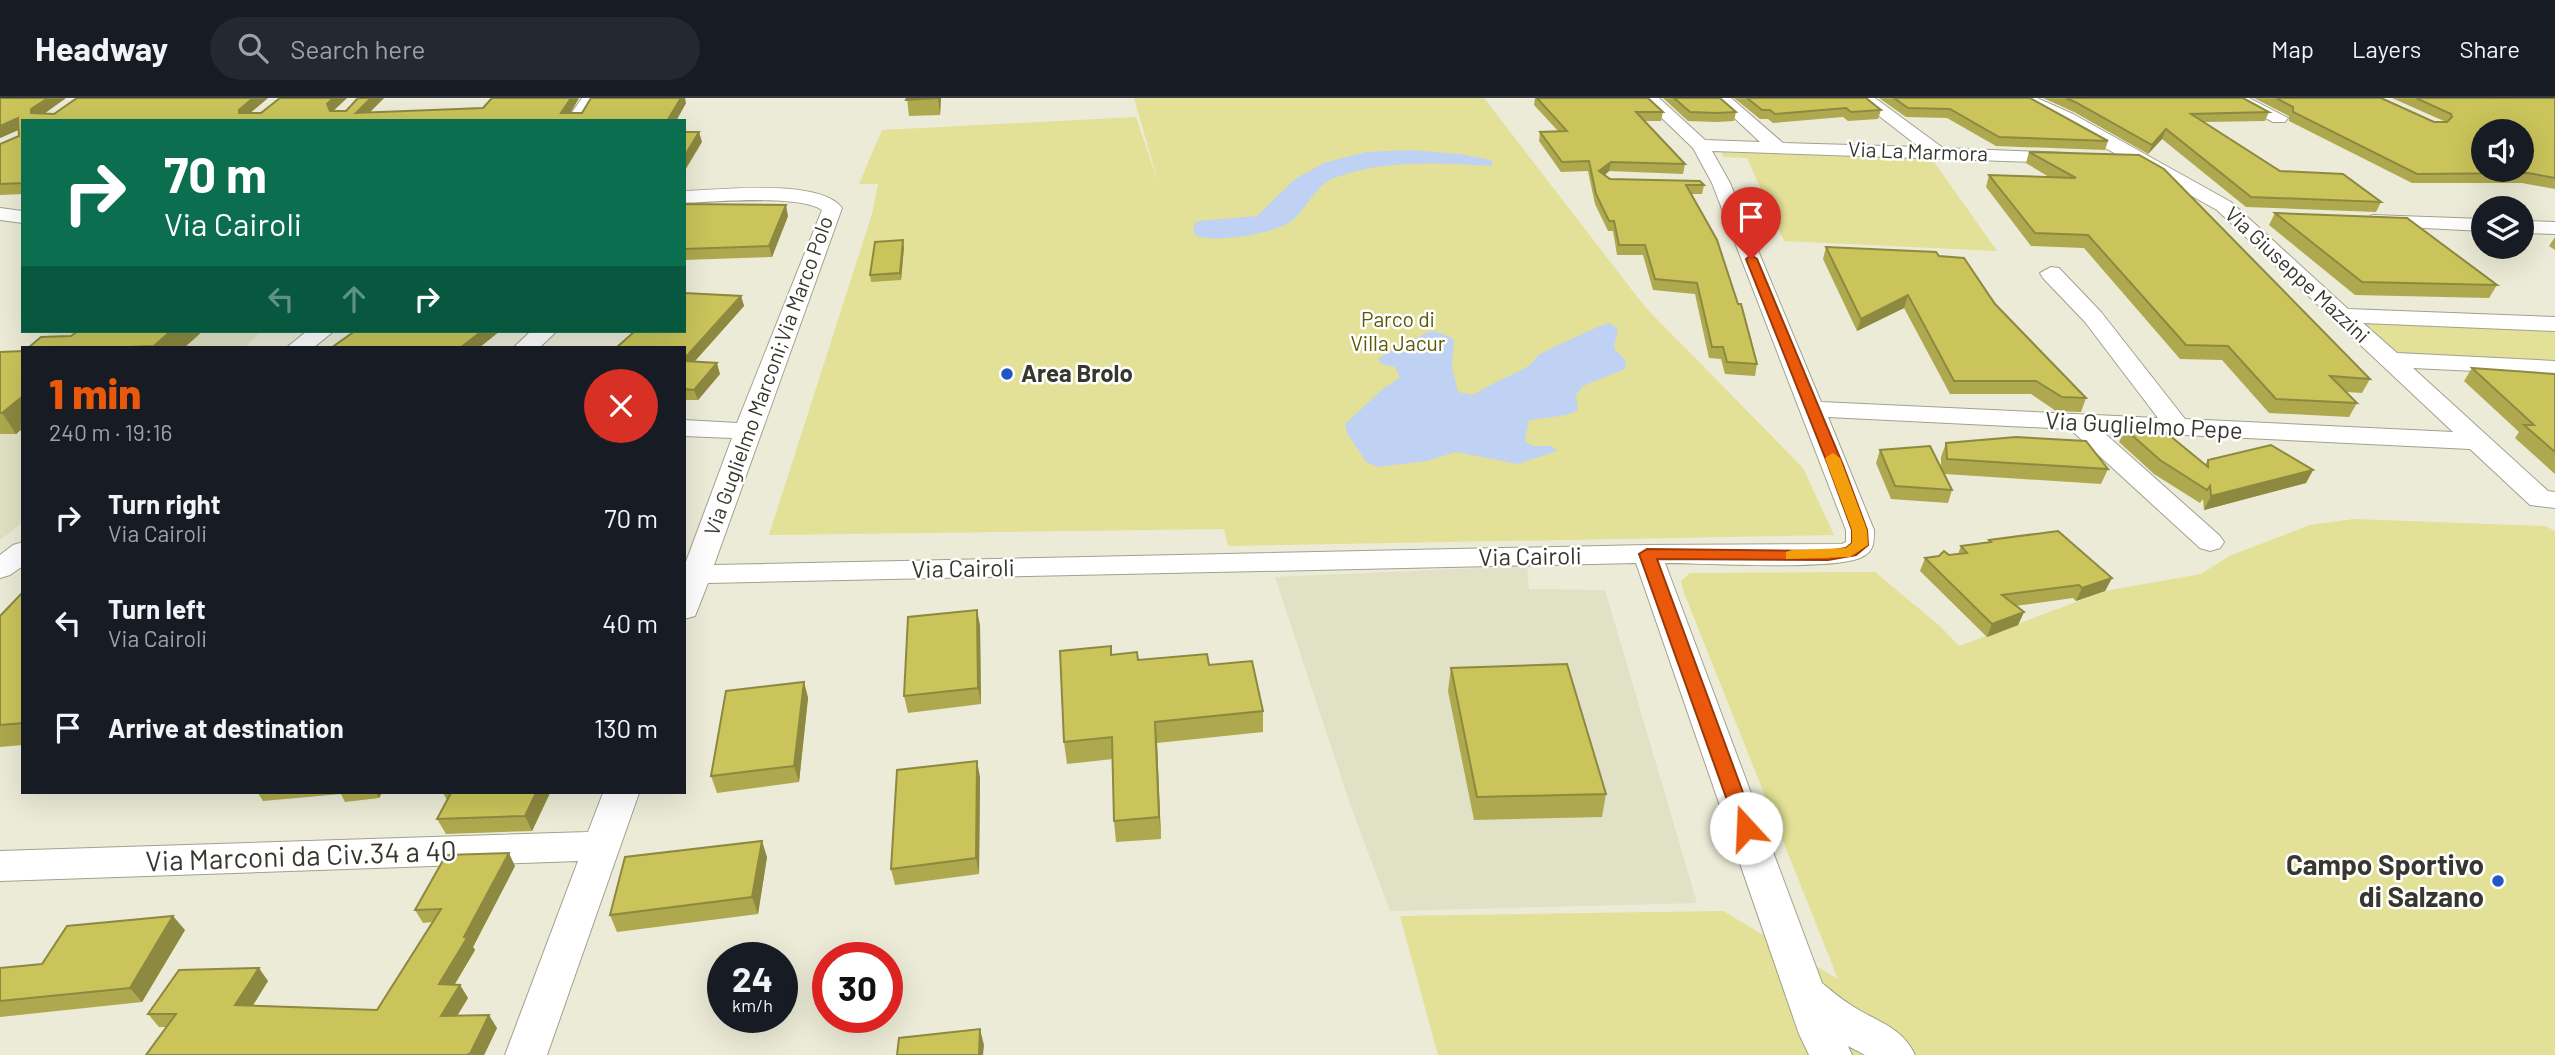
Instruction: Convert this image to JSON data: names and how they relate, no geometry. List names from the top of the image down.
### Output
{
  "streets": {
    "street": [
      "Via La Marmora",
      "Via Giuseppe Mazzini",
      "Via Guglielmo Marconi;Via Marco Polo",
      "Via Guglielmo Pepe",
      "Via Cairoli",
      "Via Marconi da Civ.34 a 40"
    ]
  },
  "crossings": [
    ["Via La Marmora", "Via Giuseppe Mazzini"],
    ["Via La Marmora", "Via Cairoli"],
    ["Via Giuseppe Mazzini", "Via Guglielmo Pepe"],
    ["Via Guglielmo Marconi;Via Marco Polo", "Via Cairoli"],
    ["Via Guglielmo Pepe", "Via Cairoli"]
  ],
  "parks": ["Parco di Villa Jacur"],
  "places": ["Area Brolo", "Campo Sportivo di Salzano"],
  "page": {
    "header": "Headway",
    "search": "Search here",
    "nav": ["Map", "Layers", "Share"],
    "turn": ["70 m", "Via Cairoli"],
    "heading": ["1 min", "240 m · 19:16"],
    "list": [
      {
        "name": "Turn right",
        "note": "Via Cairoli",
        "value": "70 m"
      },
      {
        "name": "Turn left",
        "note": "Via Cairoli",
        "value": "40 m"
      },
      {
        "name": "Arrive at destination",
        "value": "130 m"
      }
    ],
    "speed": "24 km/h",
    "limit": "30"
  }
}
